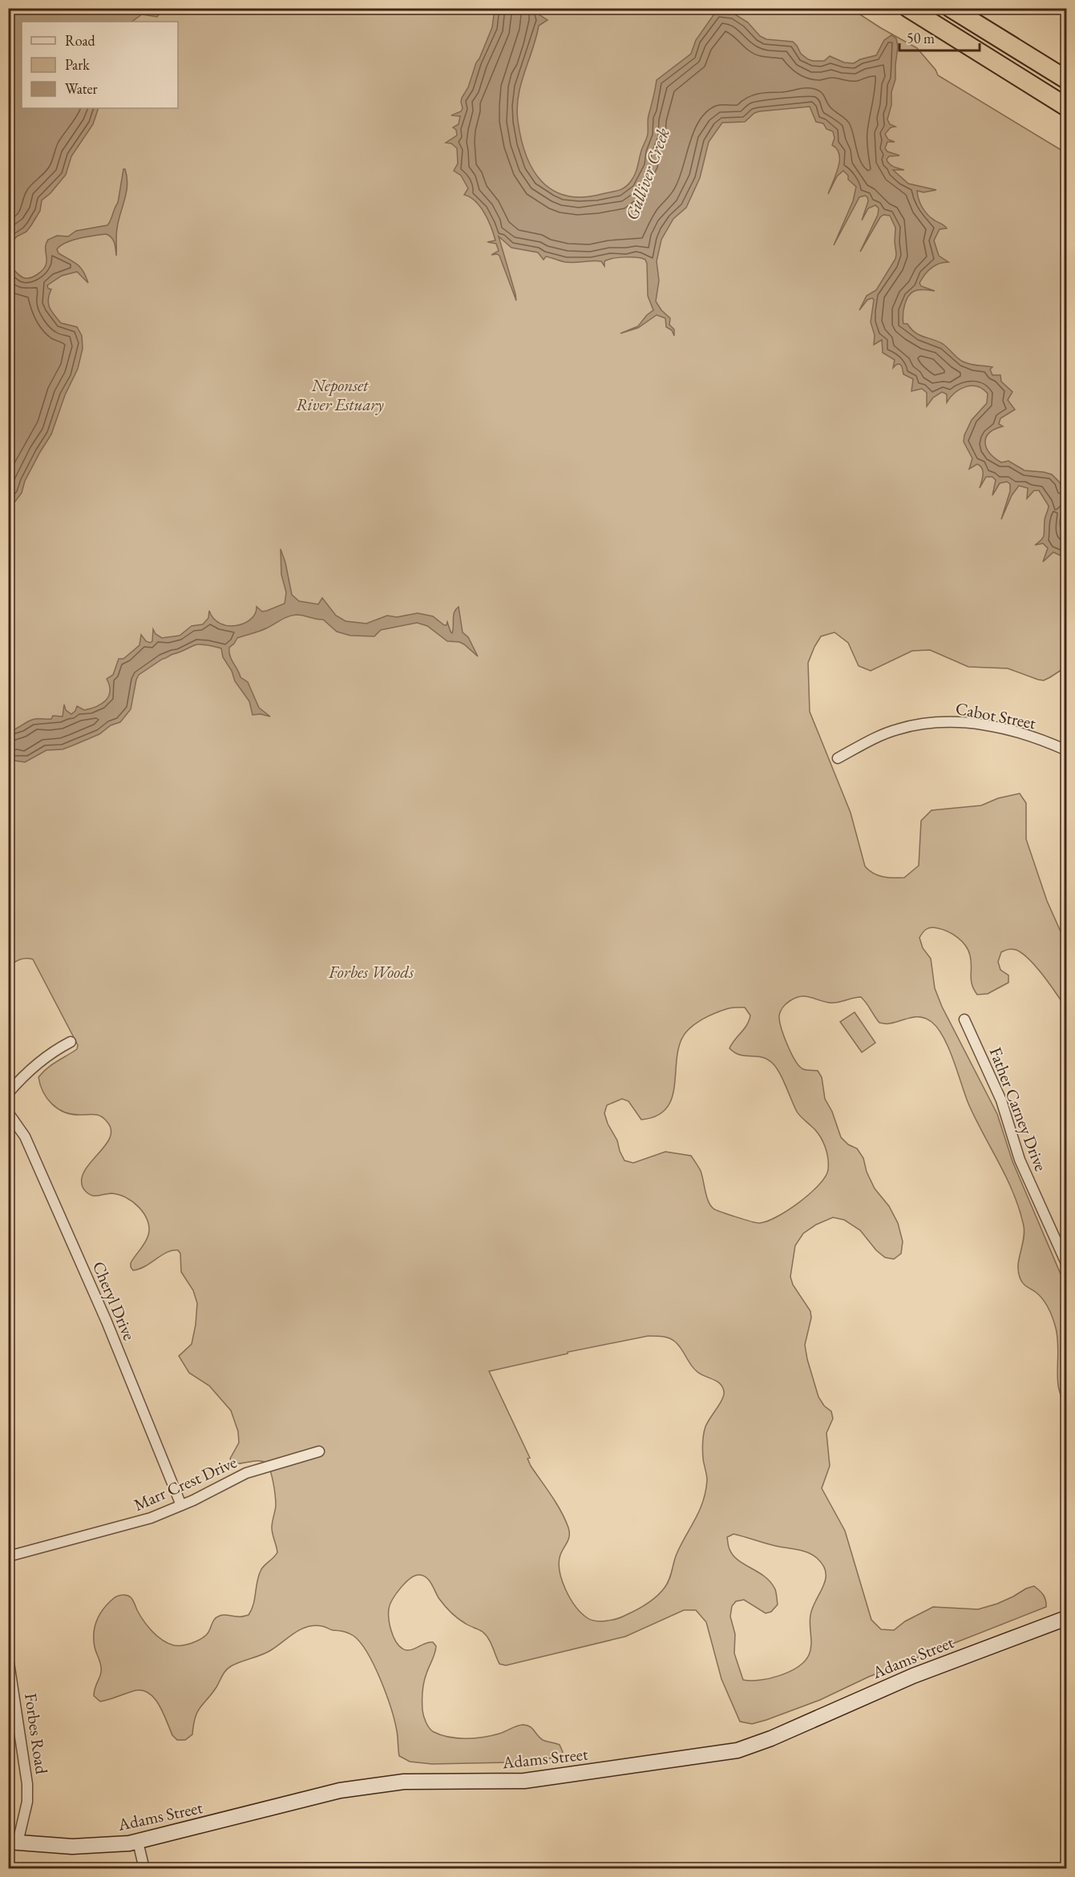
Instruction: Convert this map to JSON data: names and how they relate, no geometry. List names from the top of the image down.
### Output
{
  "streets": {
    "main road": ["Adams Street"],
    "street": [
      "Cabot Street",
      "Father Carney Drive",
      "Cheryl Drive",
      "Marr Crest Drive",
      "Forbes Road"
    ]
  },
  "crossings": [
    ["Cheryl Drive", "Marr Crest Drive"],
    ["Adams Street", "Forbes Road"]
  ],
  "water": ["Gulliver Creek"],
  "parks": ["Neponset River Estuary", "Forbes Woods"],
  "legend": ["Road", "Park", "Water"],
  "scale_bar": "50 m"
}
